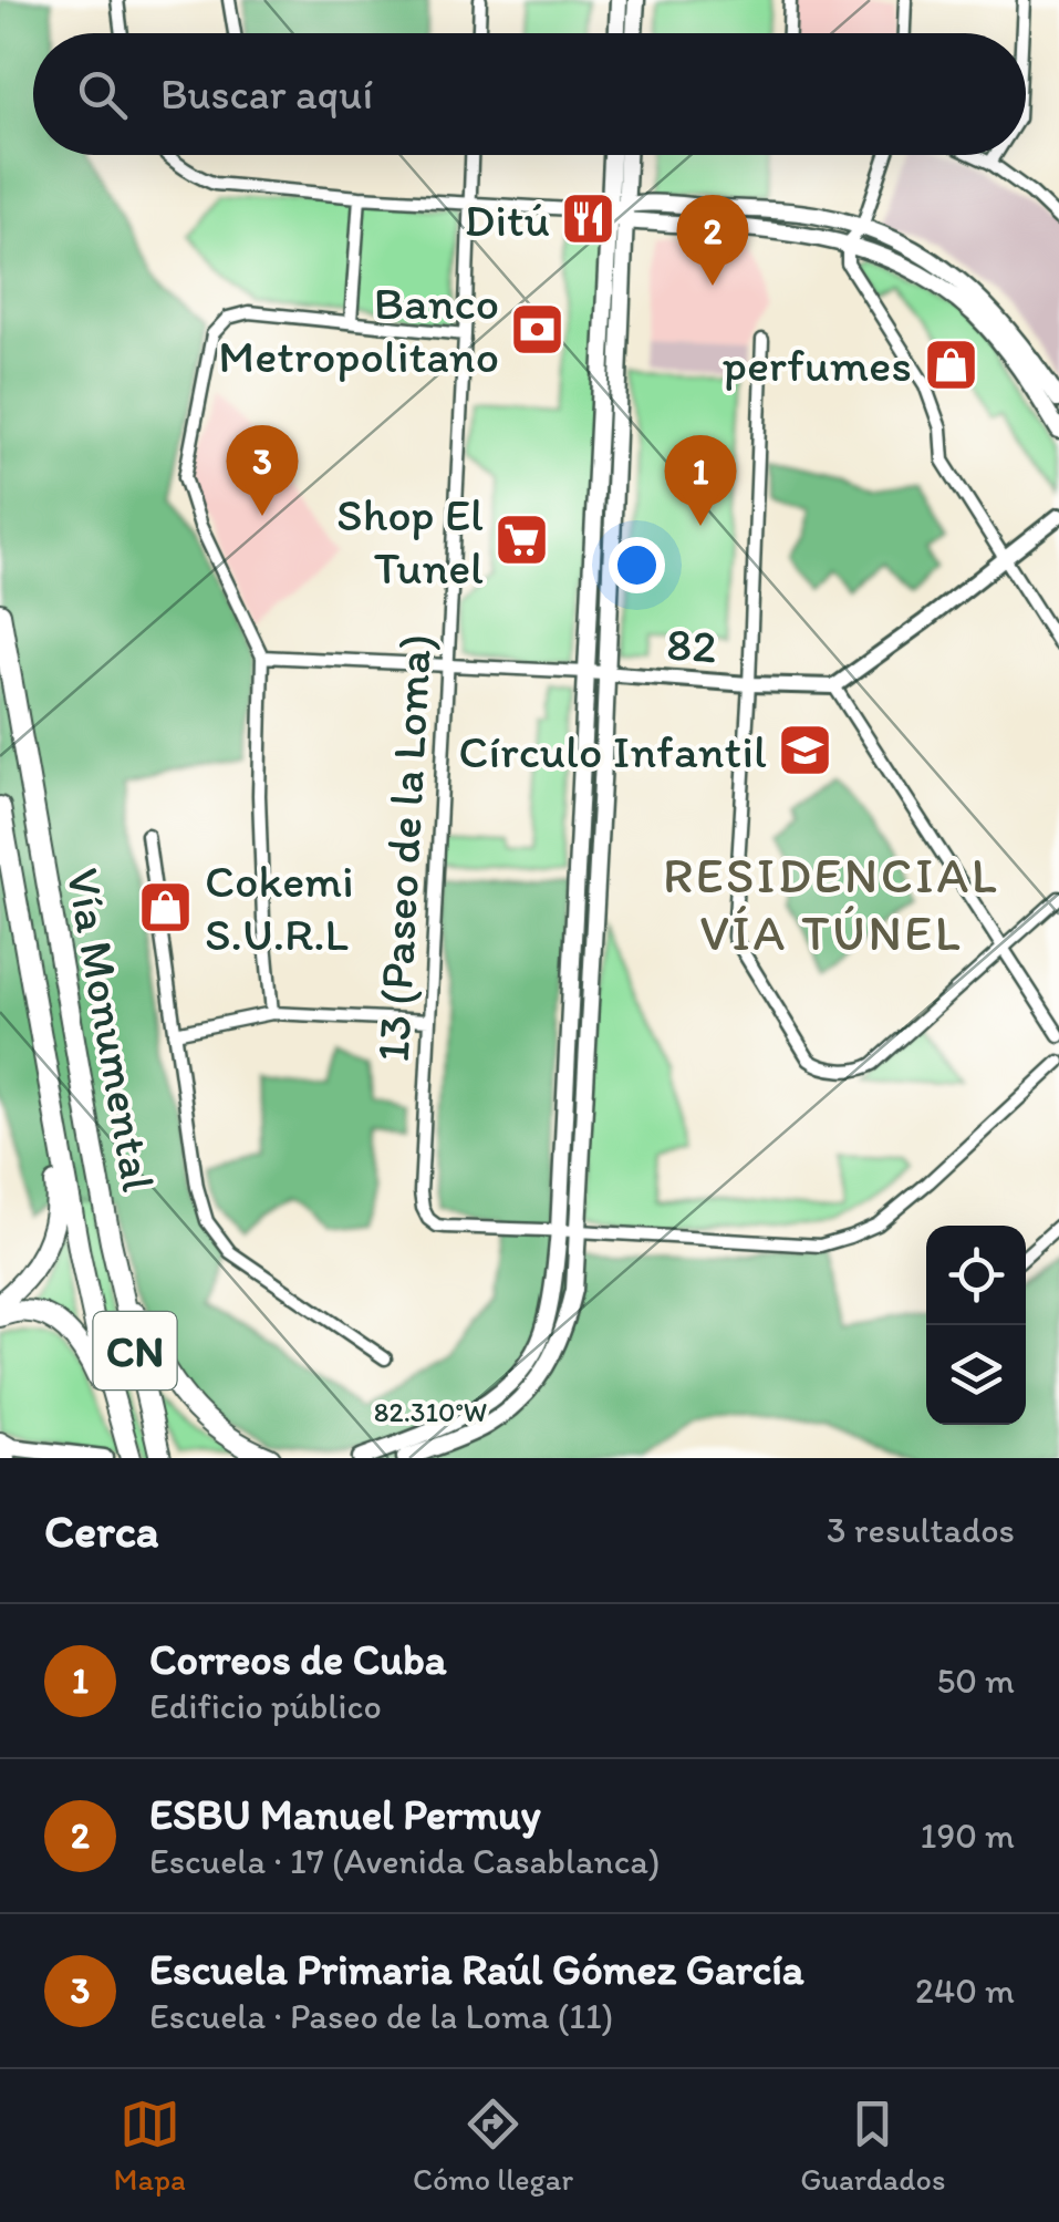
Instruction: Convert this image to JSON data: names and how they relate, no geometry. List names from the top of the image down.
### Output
{
  "streets": {
    "highway": ["Vía Monumental", "CN"],
    "street": ["82", "13 (Paseo de la Loma)"]
  },
  "crossings": [
    ["82", "13 (Paseo de la Loma)"]
  ],
  "districts": ["RESIDENCIAL VÍA TÚNEL"],
  "places": {
    "restaurant": ["Ditú"],
    "bank": ["Banco Metropolitano"],
    "shop": ["perfumes", "Cokemi S.U.R.L"],
    "supermarket": ["Shop El Tunel"],
    "school or university": ["Círculo Infantil"]
  },
  "page": {
    "search": "Buscar aquí",
    "pins": ["2", "3", "1"],
    "heading": ["Cerca", "3 resultados"],
    "list": [
      {
        "mark": "1",
        "name": "Correos de Cuba",
        "note": "Edificio público",
        "value": "50 m"
      },
      {
        "mark": "2",
        "name": "ESBU Manuel Permuy",
        "note": "Escuela · 17 (Avenida Casablanca)",
        "value": "190 m"
      },
      {
        "mark": "3",
        "name": "Escuela Primaria Raúl Gómez García",
        "note": "Escuela · Paseo de la Loma (11)",
        "value": "240 m"
      }
    ],
    "nav": ["Mapa", "Cómo llegar", "Guardados"]
  },
  "coordinates": ["82.310°W"]
}
